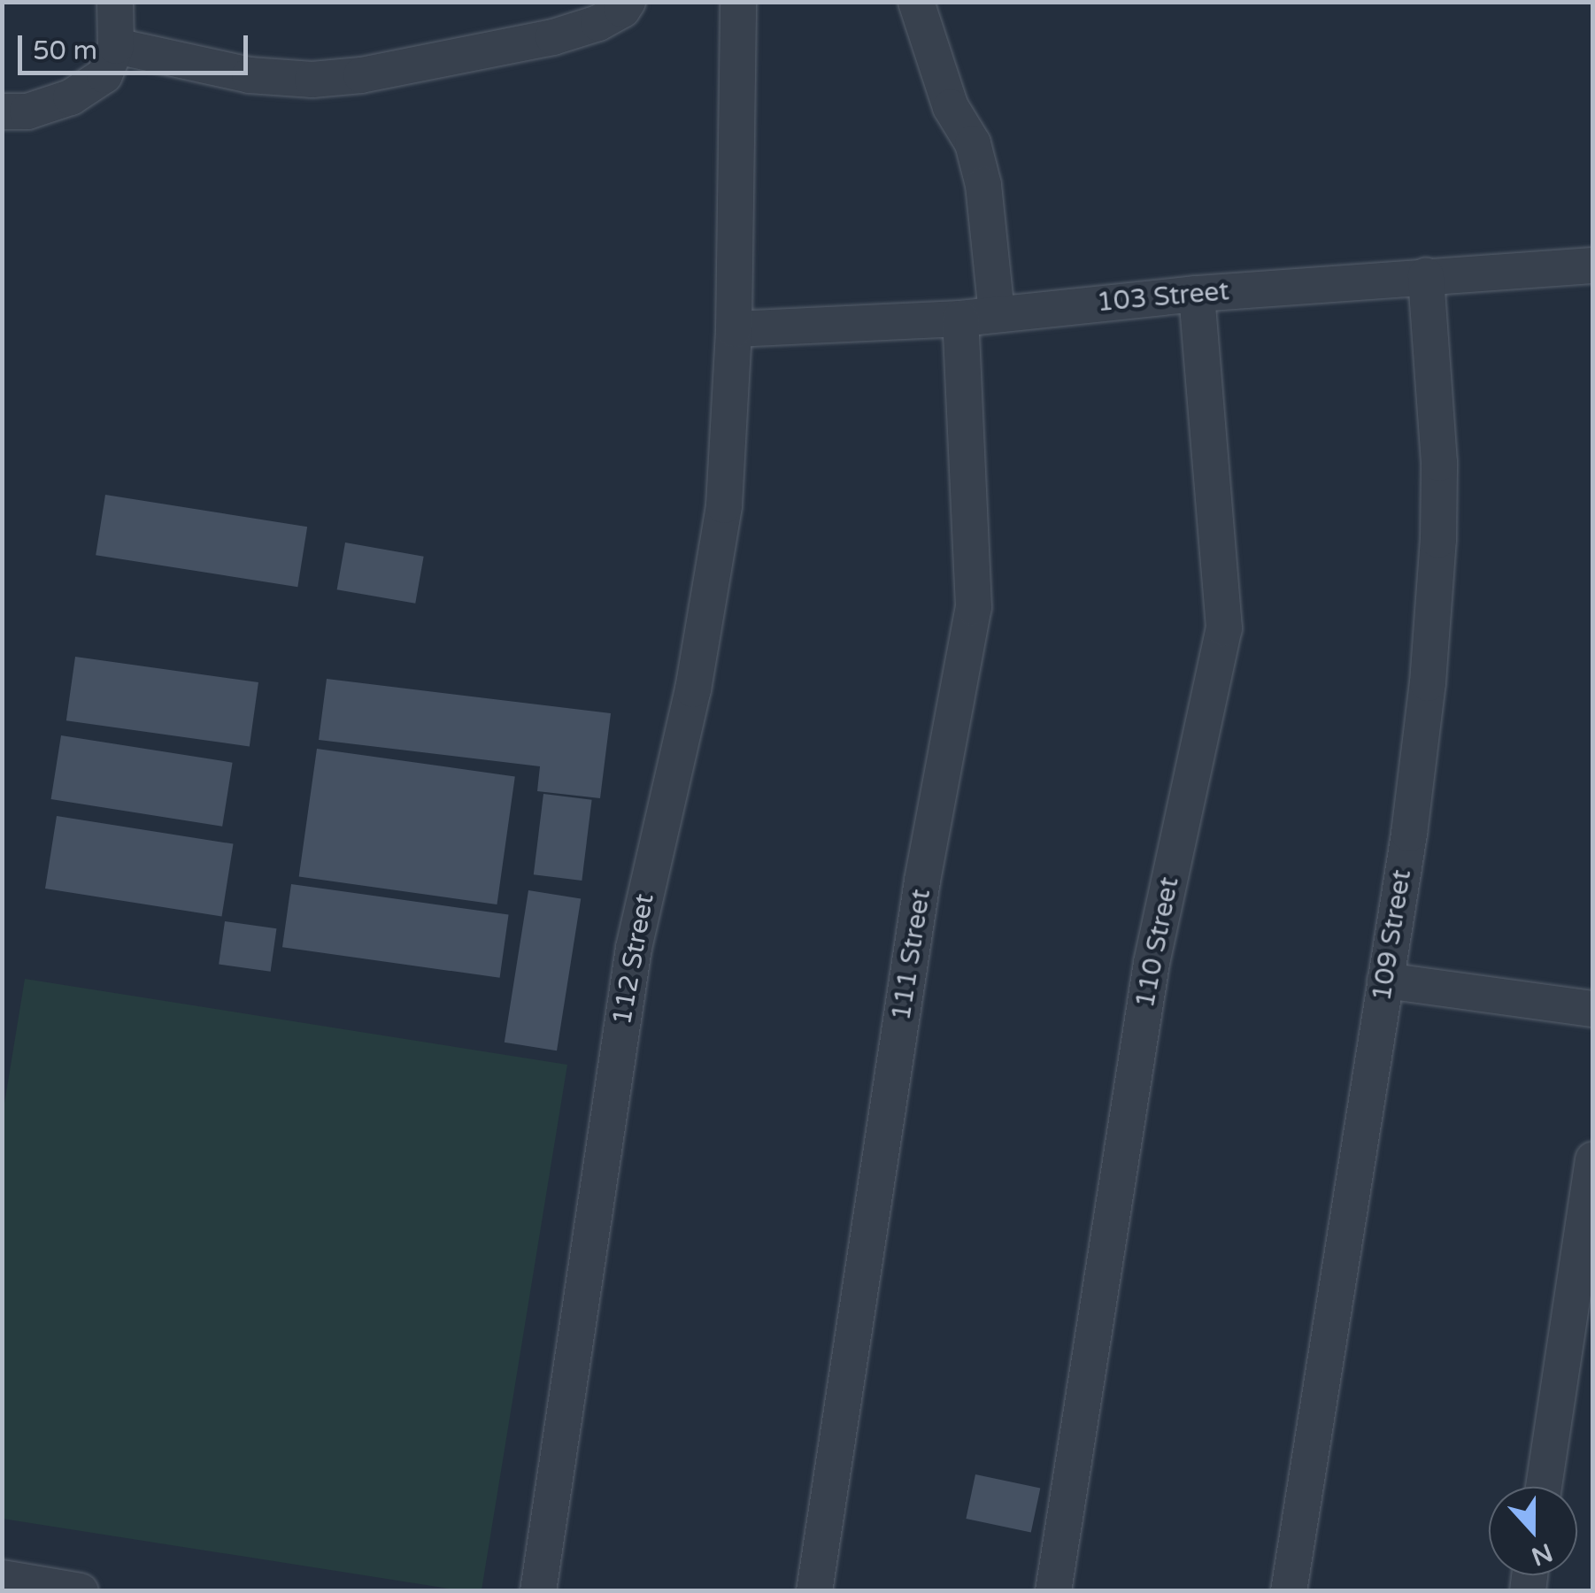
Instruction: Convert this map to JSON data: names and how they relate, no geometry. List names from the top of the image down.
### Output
{
  "streets": {
    "street": [
      "103 Street",
      "109 Street",
      "110 Street",
      "111 Street",
      "112 Street"
    ]
  },
  "crossings": [
    ["103 Street", "109 Street"],
    ["103 Street", "110 Street"],
    ["103 Street", "111 Street"],
    ["103 Street", "112 Street"]
  ],
  "scale_bar": "50 m",
  "north": "bottom"
}
